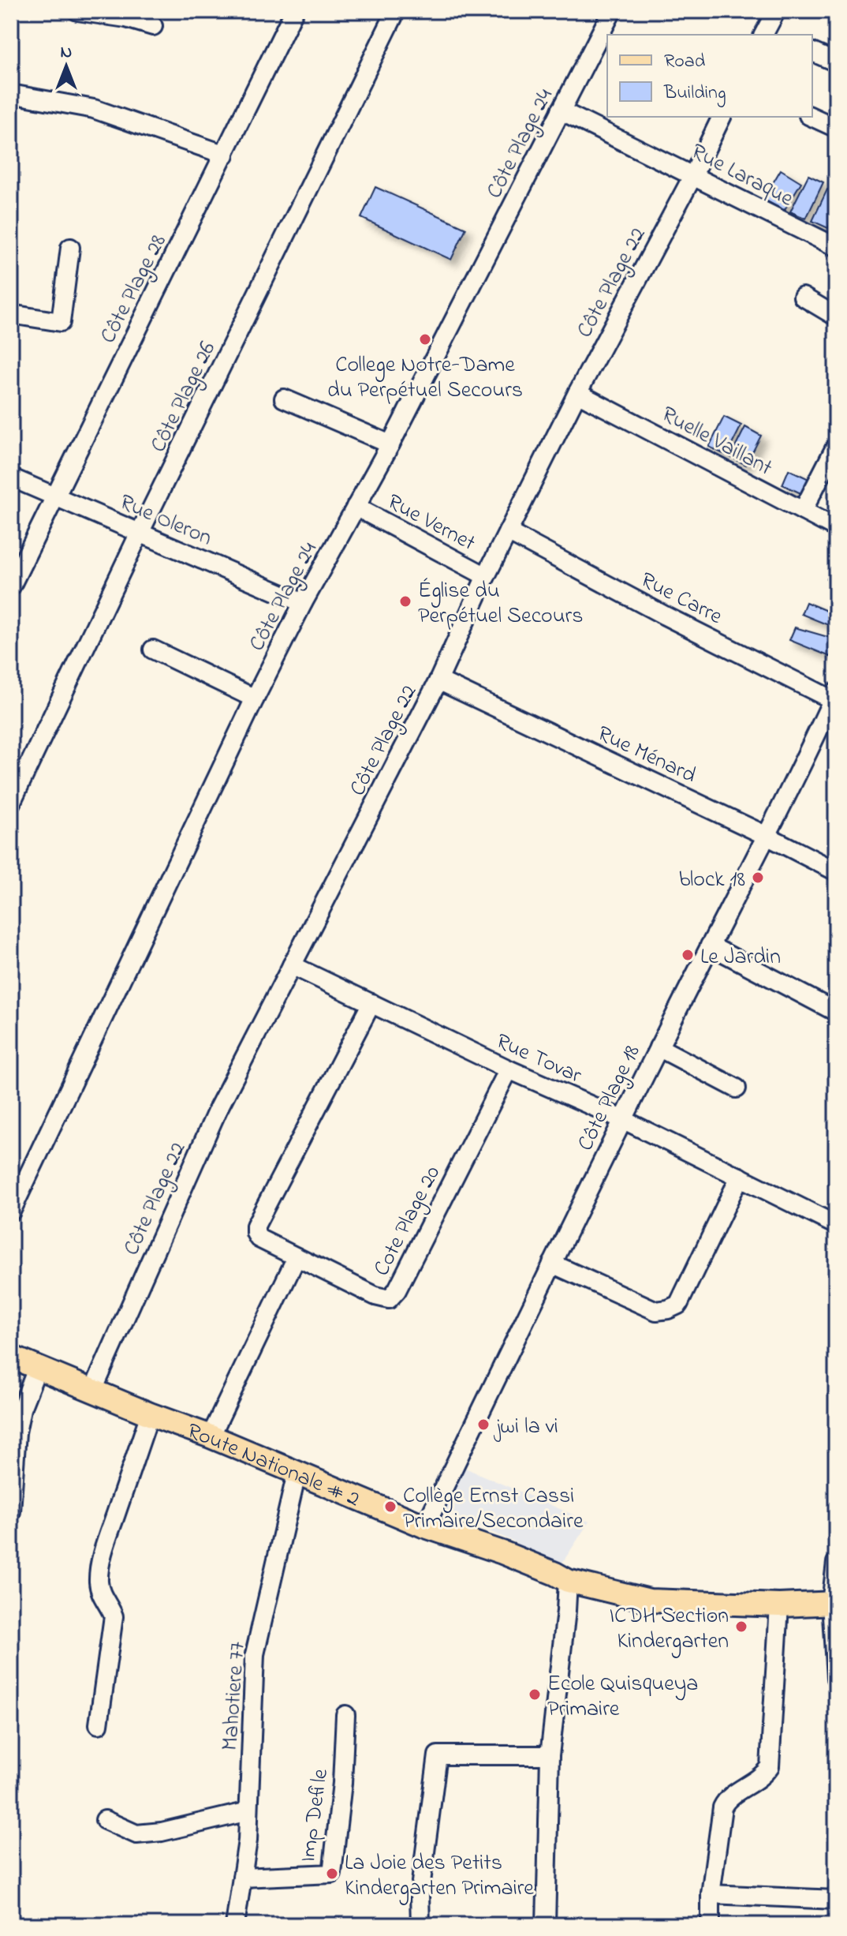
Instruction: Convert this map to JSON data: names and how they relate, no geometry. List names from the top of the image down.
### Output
{
  "streets": {
    "main road": ["Route Nationale # 2"],
    "street": [
      "Côte Plage 24",
      "Rue Laraque",
      "Côte Plage 22",
      "Côte Plage 28",
      "Côte Plage 26",
      "Ruelle Vaillant",
      "Rue Oleron",
      "Rue Vernet",
      "Rue Carre",
      "Rue Ménard",
      "Rue Tovar",
      "Côte Plage 18",
      "Cote Plage 20",
      "Mahotiere 77",
      "Imp Defile"
    ]
  },
  "crossings": [
    ["Côte Plage 24", "Rue Laraque"],
    ["Côte Plage 24", "Rue Oleron"],
    ["Côte Plage 24", "Rue Vernet"],
    ["Rue Laraque", "Côte Plage 22"],
    ["Côte Plage 22", "Ruelle Vaillant"],
    ["Côte Plage 22", "Rue Vernet"],
    ["Côte Plage 22", "Rue Carre"],
    ["Côte Plage 22", "Rue Ménard"],
    ["Côte Plage 22", "Rue Tovar"],
    ["Côte Plage 22", "Route Nationale # 2"],
    ["Côte Plage 28", "Rue Oleron"],
    ["Côte Plage 26", "Rue Oleron"],
    ["Rue Carre", "Côte Plage 18"],
    ["Rue Ménard", "Côte Plage 18"],
    ["Rue Tovar", "Côte Plage 18"],
    ["Rue Tovar", "Cote Plage 20"],
    ["Côte Plage 18", "Route Nationale # 2"],
    ["Route Nationale # 2", "Mahotiere 77"],
    ["Mahotiere 77", "Imp Defile"]
  ],
  "places": [
    "College Notre-Dame du Perpétuel Secours",
    "Église du Perpétuel Secours",
    "block 18",
    "Le Jardin",
    "jwi la vi",
    "Collège Ernst Cassi Primaire/Secondaire",
    "ICDH Section Kindergarten",
    "Ecole Quisqueya Primaire",
    "La Joie des Petits Kindergarten Primaire"
  ],
  "legend": ["Road", "Building"],
  "north": "top"
}
